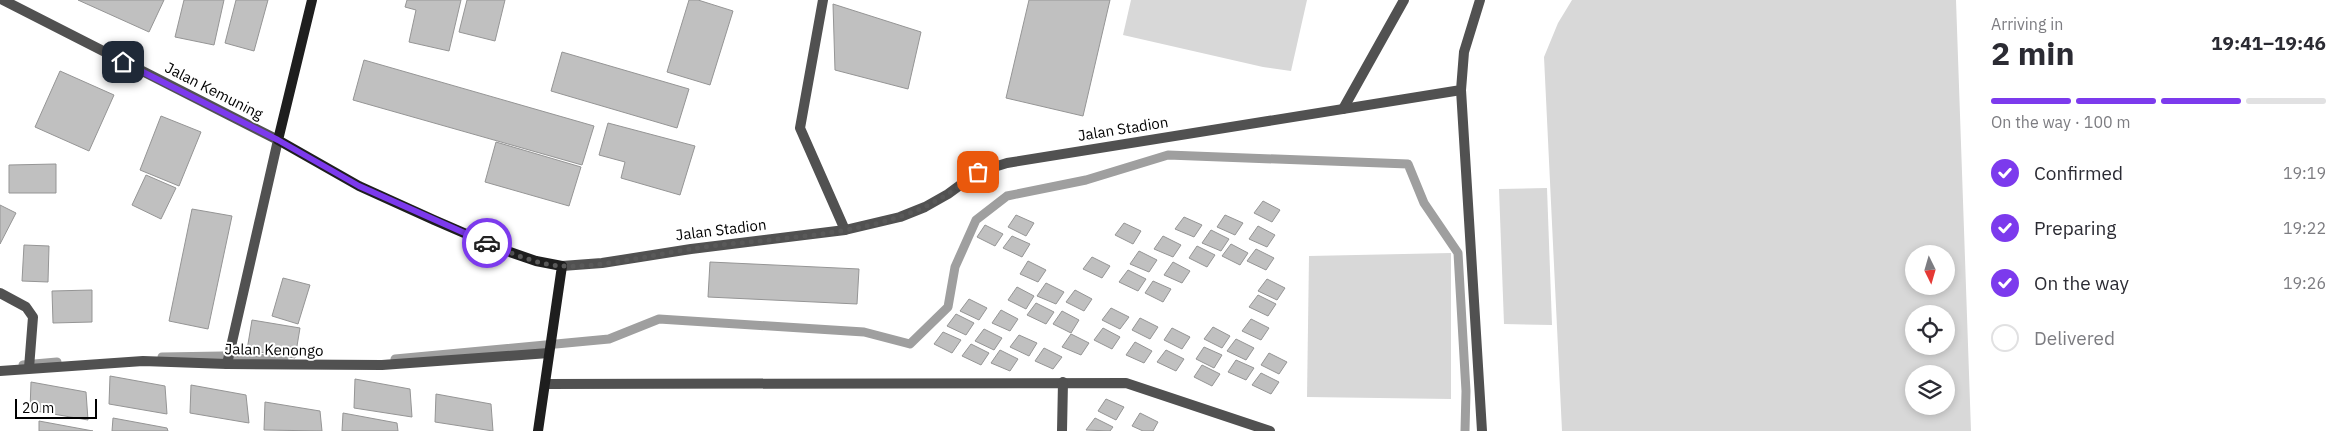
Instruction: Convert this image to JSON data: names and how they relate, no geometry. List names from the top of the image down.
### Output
{
  "streets": {
    "street": ["Jalan Kemuning", "Jalan Stadion", "Jalan Kenongo"]
  },
  "scale_bar": "20 m",
  "north": "bottom",
  "page": {
    "heading": ["2 min", "Arriving in", "19:41–19:46"],
    "bar": "On the way · 100 m",
    "list": [
      ["Confirmed", "19:19"],
      ["Preparing", "19:22"],
      ["On the way", "19:26"],
      "Delivered"
    ],
    "scale": "20 m"
  }
}
